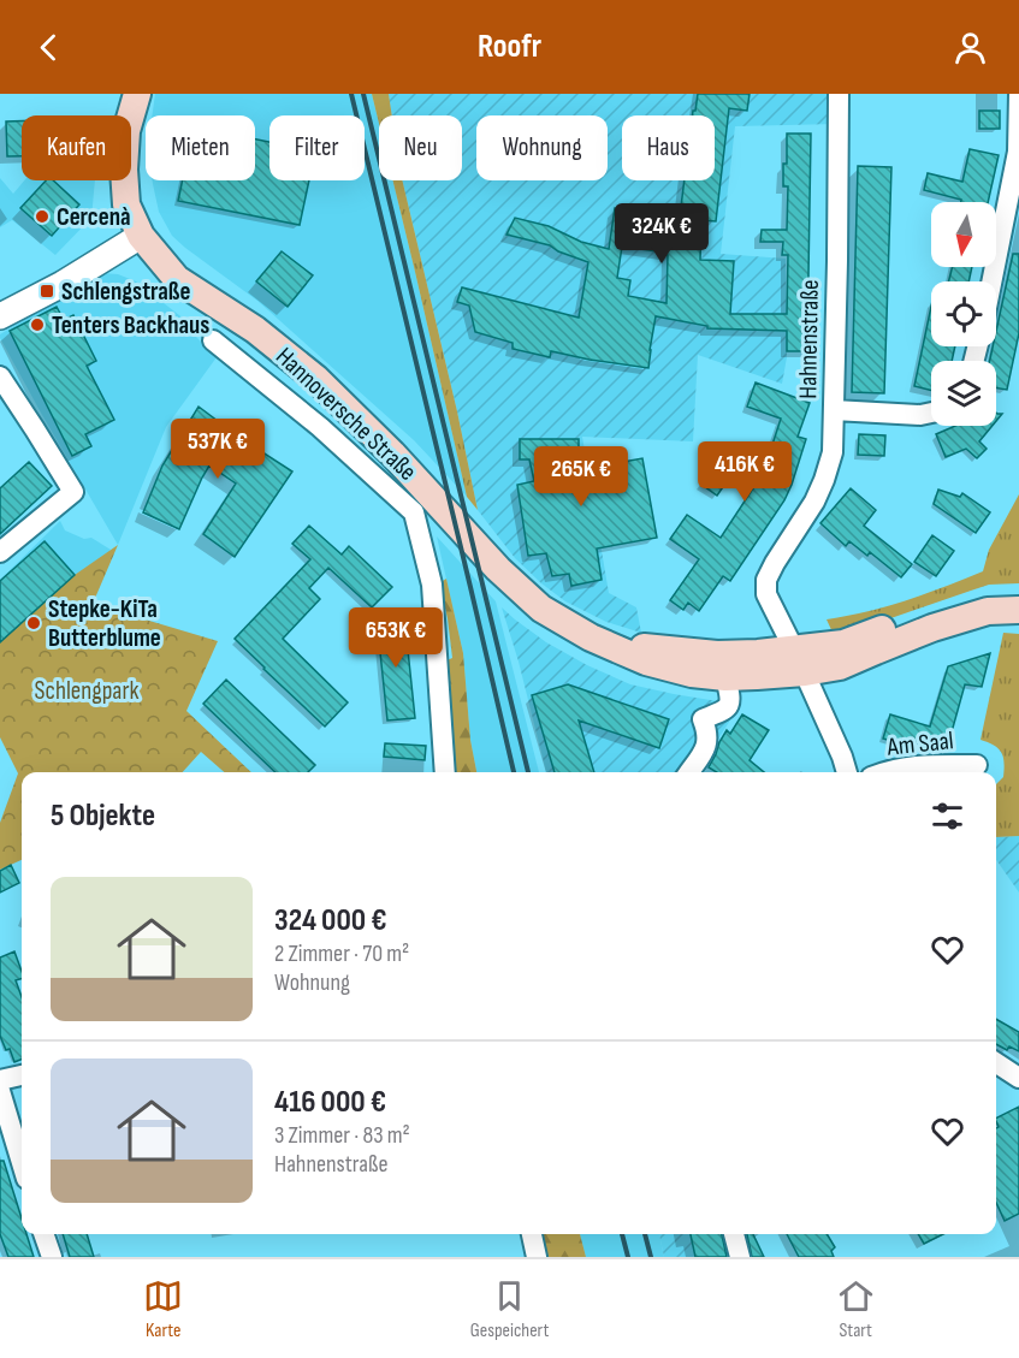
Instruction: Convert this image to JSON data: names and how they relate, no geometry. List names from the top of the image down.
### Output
{
  "streets": {
    "main road": ["Hannoversche Straße"],
    "street": ["Hahnenstraße", "Am Saal"]
  },
  "crossings": [
    ["Hahnenstraße", "Hannoversche Straße"]
  ],
  "parks": ["Schlengpark"],
  "places": {
    "other": ["Cercenà", "Tenters Backhaus", "Stepke-KiTa Butterblume"],
    "transit": ["Schlengstraße"]
  },
  "north": "bottom",
  "page": {
    "header": "Roofr",
    "chip": [
      "Kaufen",
      "Mieten",
      "Filter",
      "Neu",
      "Wohnung",
      "Haus"
    ],
    "price": [
      "324K €",
      "537K €",
      "416K €",
      "265K €",
      "653K €"
    ],
    "heading": "5 Objekte",
    "list": [
      {
        "name": "324 000 €",
        "note": "2 Zimmer · 70 m² · Wohnung"
      },
      {
        "name": "416 000 €",
        "note": "3 Zimmer · 83 m² · Hahnenstraße"
      }
    ],
    "tabs": ["Karte", "Gespeichert", "Start"]
  }
}
